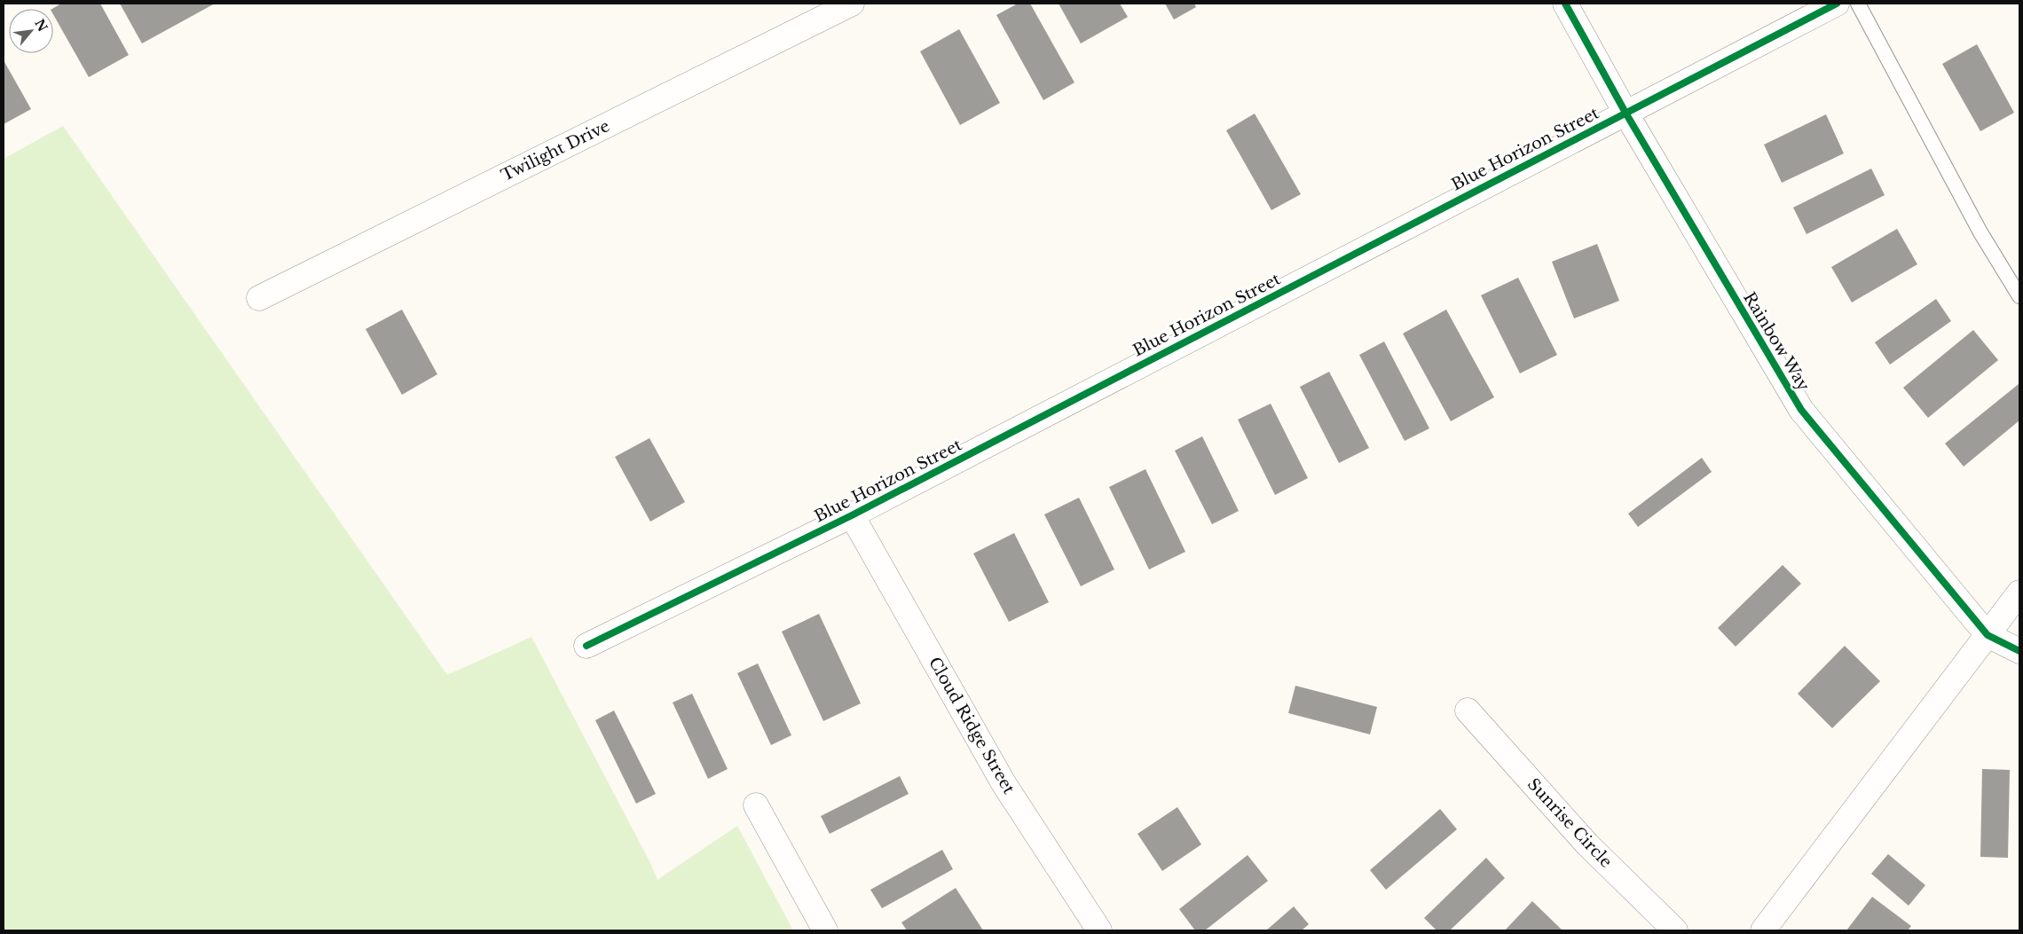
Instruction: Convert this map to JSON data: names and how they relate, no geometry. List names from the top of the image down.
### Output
{
  "streets": {
    "street": [
      "Blue Horizon Street",
      "Twilight Drive",
      "Rainbow Way",
      "Cloud Ridge Street",
      "Sunrise Circle"
    ]
  },
  "crossings": [
    ["Blue Horizon Street", "Rainbow Way"],
    ["Blue Horizon Street", "Cloud Ridge Street"]
  ],
  "north": "top right"
}
